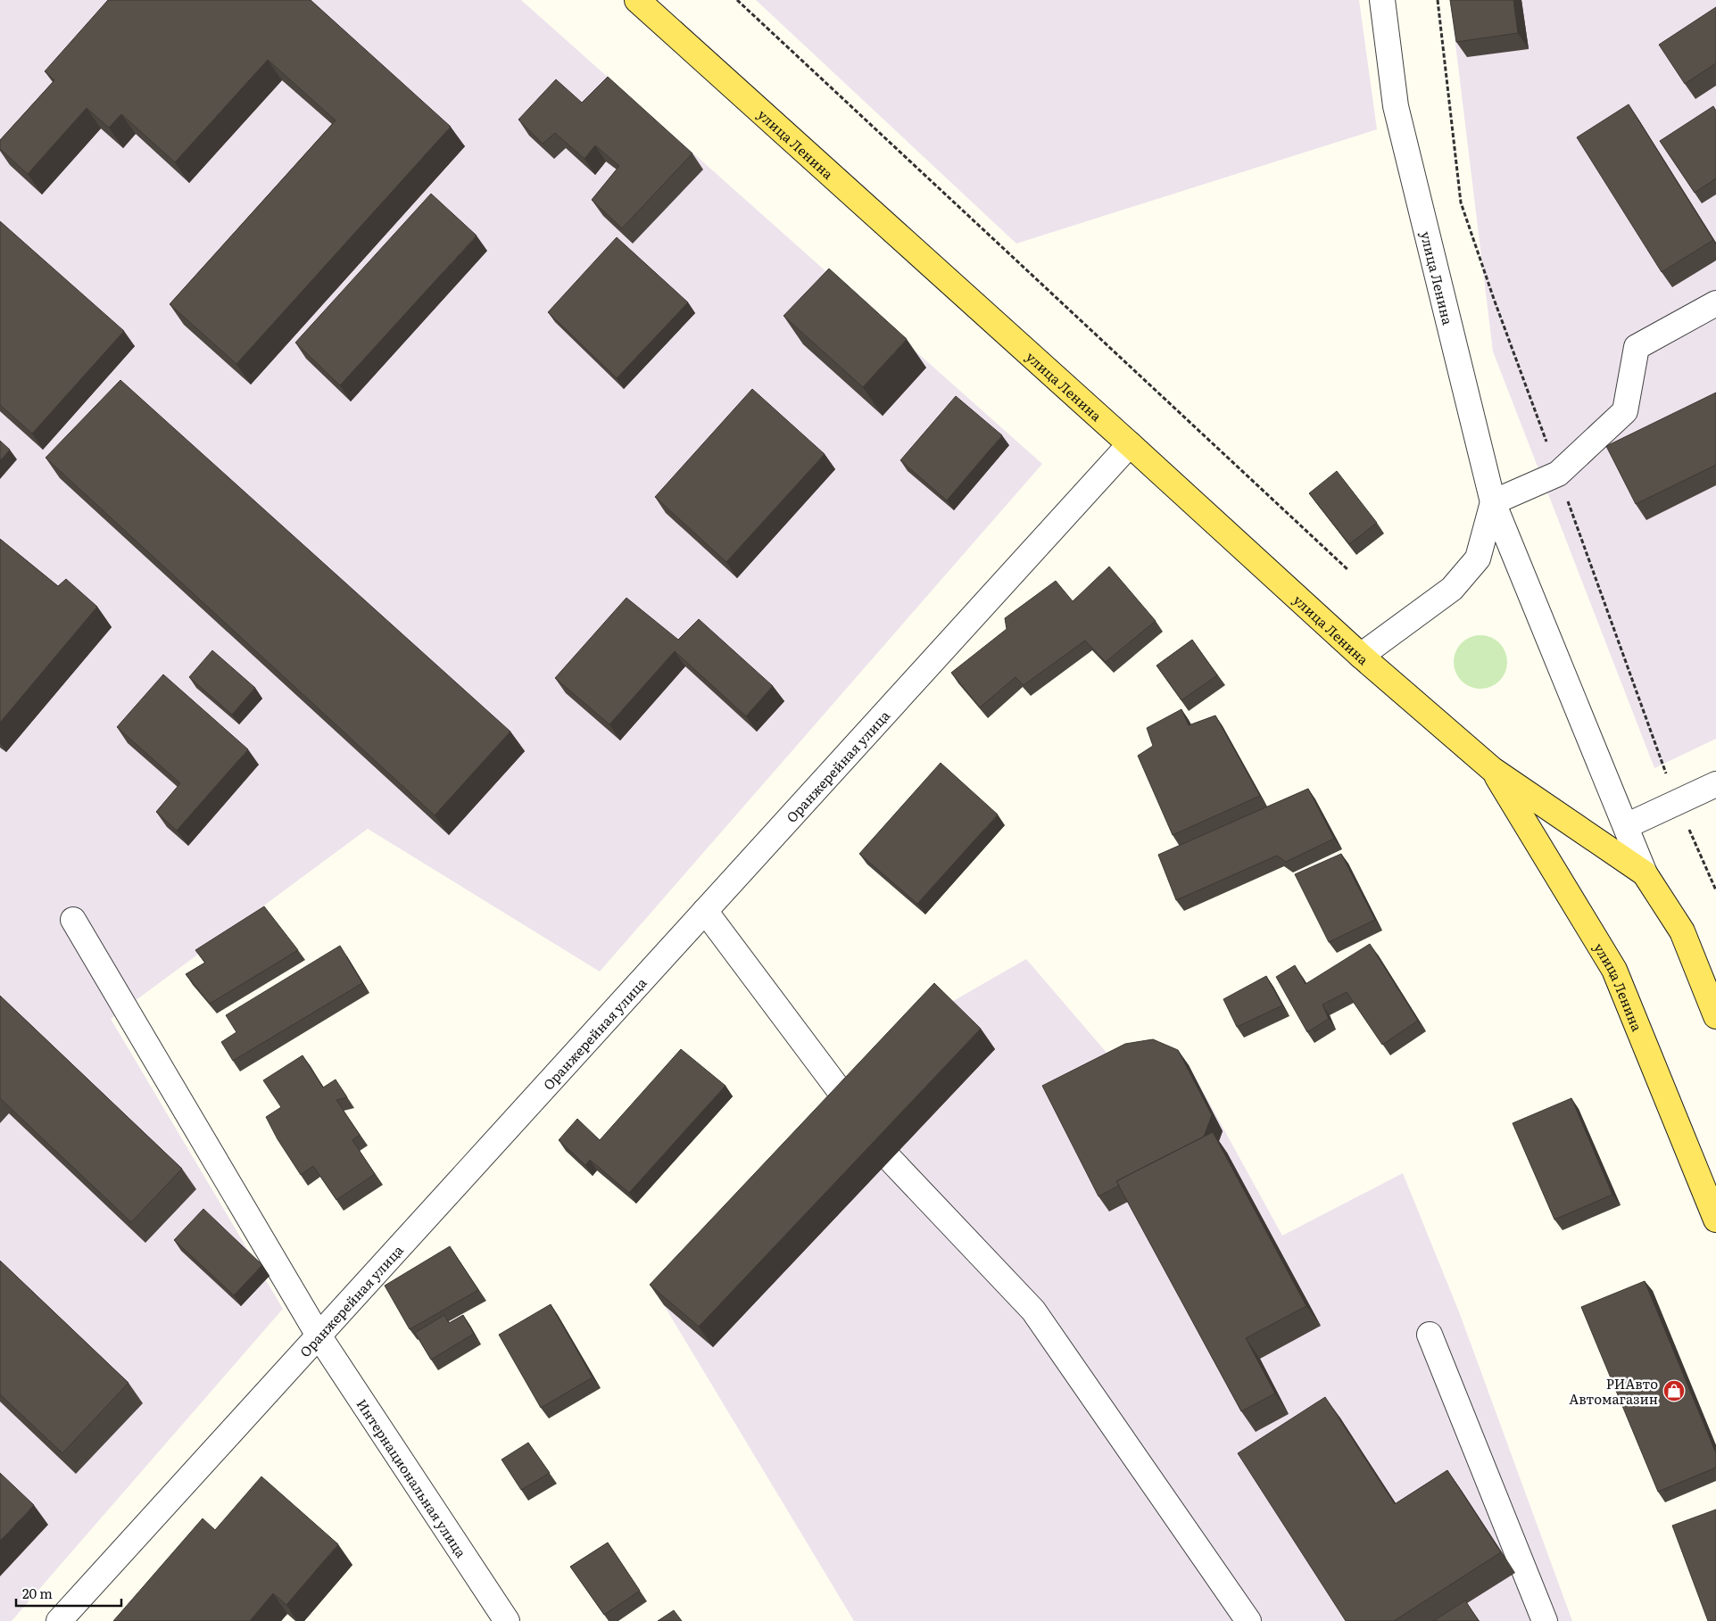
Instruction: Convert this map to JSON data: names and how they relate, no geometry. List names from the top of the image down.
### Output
{
  "streets": {
    "main road": ["улица Ленина"],
    "street": ["Оранжерейная улица", "Интернациональная улица"]
  },
  "crossings": [
    ["улица Ленина", "Оранжерейная улица"],
    ["Оранжерейная улица", "Интернациональная улица"]
  ],
  "places": {
    "shop": ["РИАвто Автомагазин"]
  },
  "scale_bar": "20 m"
}
